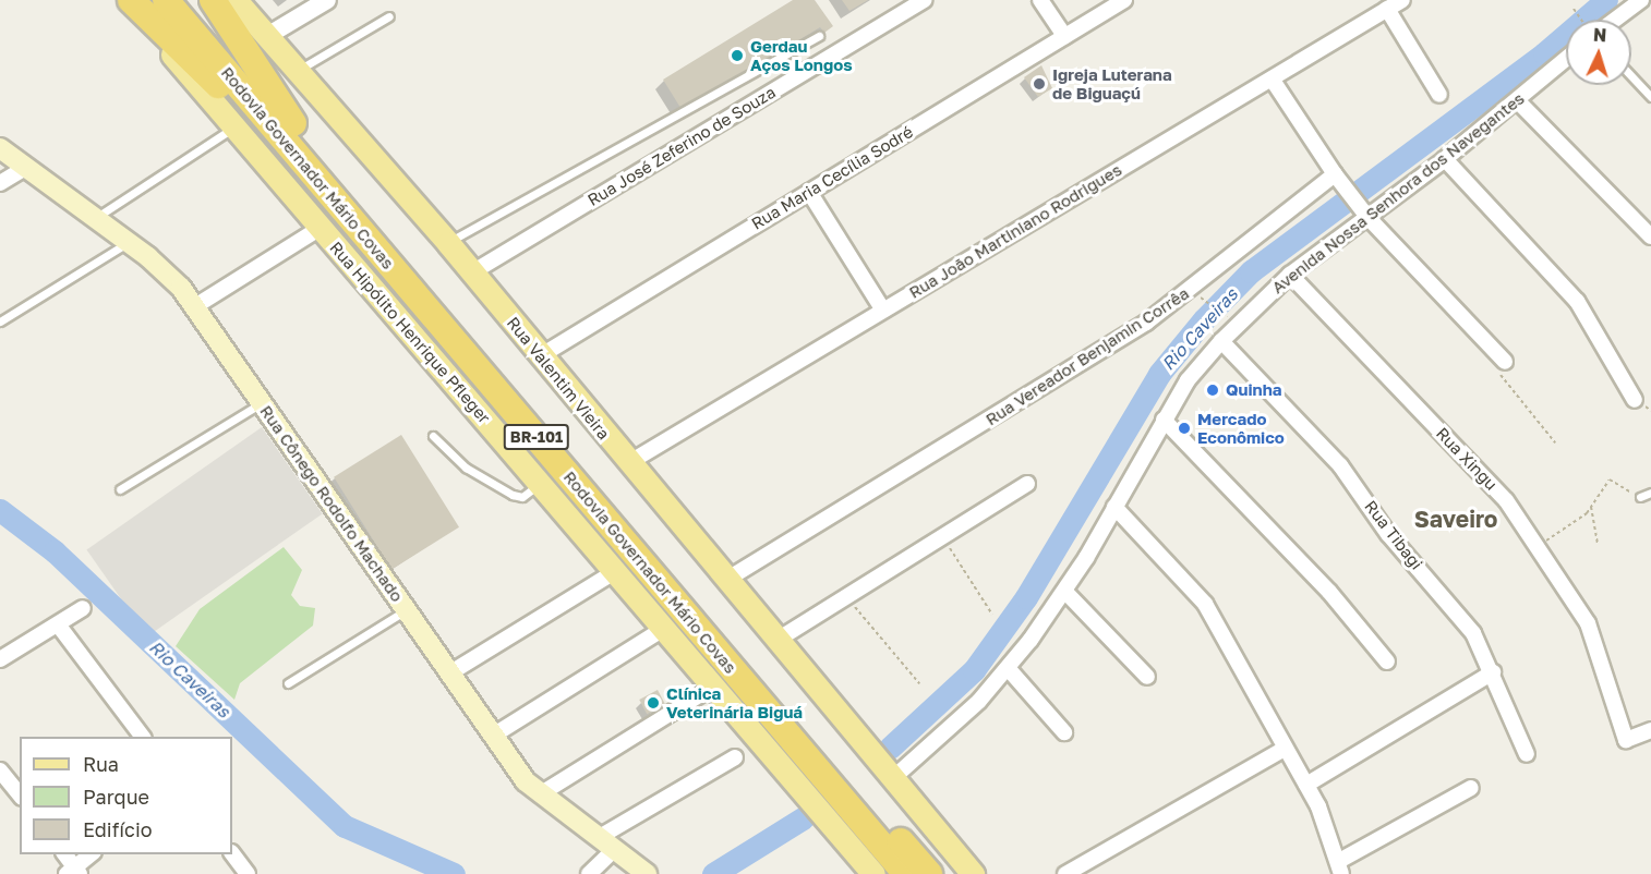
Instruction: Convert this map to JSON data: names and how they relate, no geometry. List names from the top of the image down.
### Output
{
  "streets": {
    "highway": ["Rodovia Governador Mário Covas", "BR-101"],
    "main road": ["Rua Hipólito Henrique Pfleger", "Rua Valentim Vieira", "Rua Cônego Rodolfo Machado"],
    "street": [
      "Rua José Zeferino de Souza",
      "Rua Maria Cecília Sodré",
      "Avenida Nossa Senhora dos Navegantes",
      "Rua João Martiniano Rodrigues",
      "Rua Vereador Benjamin Corrêa",
      "Rua Xingu",
      "Rua Tibagi"
    ]
  },
  "crossings": [
    ["Rua José Zeferino de Souza", "Rua Valentim Vieira"],
    ["Rua Maria Cecília Sodré", "Rua Valentim Vieira"],
    ["Avenida Nossa Senhora dos Navegantes", "Rua Valentim Vieira"],
    ["Avenida Nossa Senhora dos Navegantes", "Rua Xingu"],
    ["Avenida Nossa Senhora dos Navegantes", "Rua Tibagi"],
    ["Rua João Martiniano Rodrigues", "Rua Valentim Vieira"],
    ["Rua Vereador Benjamin Corrêa", "Rua Valentim Vieira"]
  ],
  "districts": ["Saveiro"],
  "water": ["Rio Caveiras"],
  "places": [
    "Gerdau Aços Longos",
    "Igreja Luterana de Biguaçú",
    "Quinha",
    "Mercado Econômico",
    "Clínica Veterinária Biguá"
  ],
  "legend": ["Rua", "Parque", "Edifício"],
  "north": "top"
}
